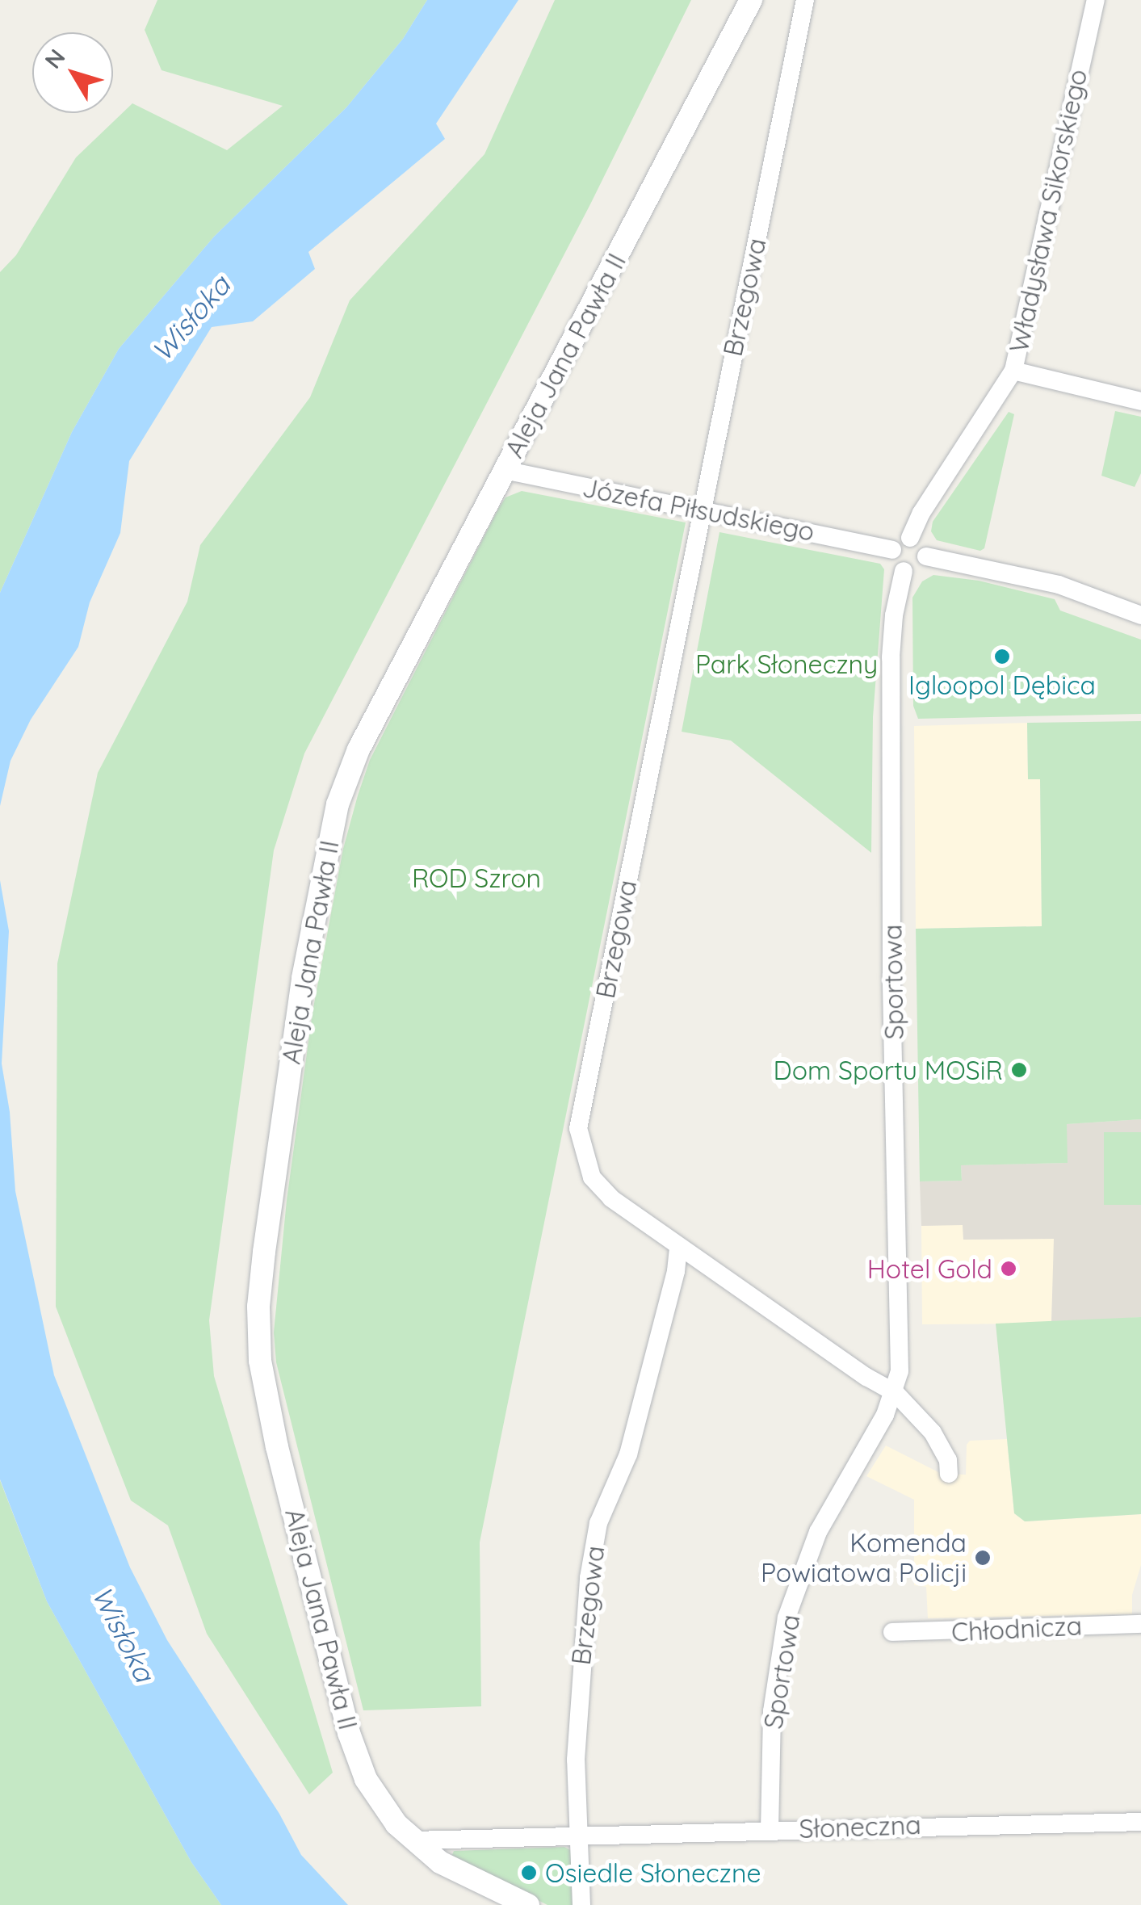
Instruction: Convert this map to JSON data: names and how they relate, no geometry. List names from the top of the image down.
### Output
{
  "streets": {
    "street": [
      "Władysława Sikorskiego",
      "Brzegowa",
      "Aleja Jana Pawła II",
      "Józefa Piłsudskiego",
      "Sportowa",
      "Chłodnicza",
      "Słoneczna"
    ]
  },
  "crossings": [
    ["Władysława Sikorskiego", "Józefa Piłsudskiego"],
    ["Władysława Sikorskiego", "Sportowa"],
    ["Brzegowa", "Józefa Piłsudskiego"],
    ["Brzegowa", "Słoneczna"],
    ["Aleja Jana Pawła II", "Józefa Piłsudskiego"],
    ["Aleja Jana Pawła II", "Słoneczna"],
    ["Józefa Piłsudskiego", "Sportowa"],
    ["Sportowa", "Słoneczna"]
  ],
  "water": ["Wisłoka"],
  "parks": ["Park Słoneczny", "ROD Szron"],
  "places": [
    "Igloopol Dębica",
    "Dom Sportu MOSiR",
    "Hotel Gold",
    "Komenda Powiatowa Policji",
    "Osiedle Słoneczne"
  ],
  "north": "top left"
}
